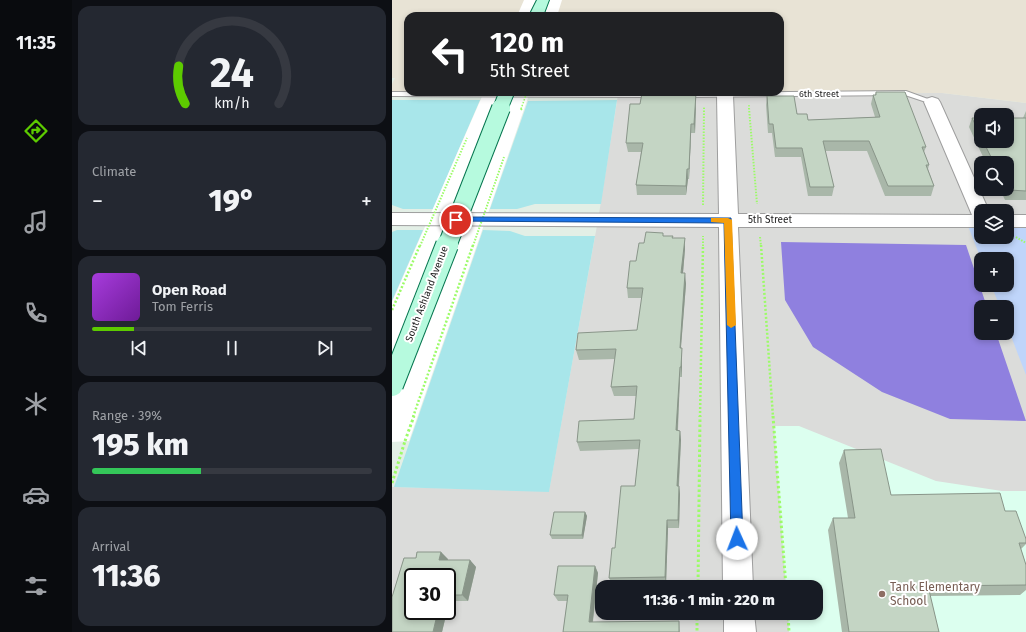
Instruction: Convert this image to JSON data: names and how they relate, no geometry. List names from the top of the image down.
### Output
{
  "streets": {
    "main road": ["South Ashland Avenue"],
    "street": ["5th Street"],
    "lane": ["6th Street"]
  },
  "places": ["Tank Elementary School"],
  "page": {
    "tabs": "11:35",
    "turn": ["120 m", "5th Street"],
    "map_buttons": ["+", "−"],
    "tile": [
      "Climate",
      ["Range · 39%", "195 km"],
      ["Arrival", "11:36"]
    ],
    "heat": ["−", "19°", "+"],
    "song": ["Open Road", "Tom Ferris"],
    "limit": "30",
    "trip": "11:36 · 1 min · 220 m",
    "gauge": ["24", "km/h"]
  }
}
